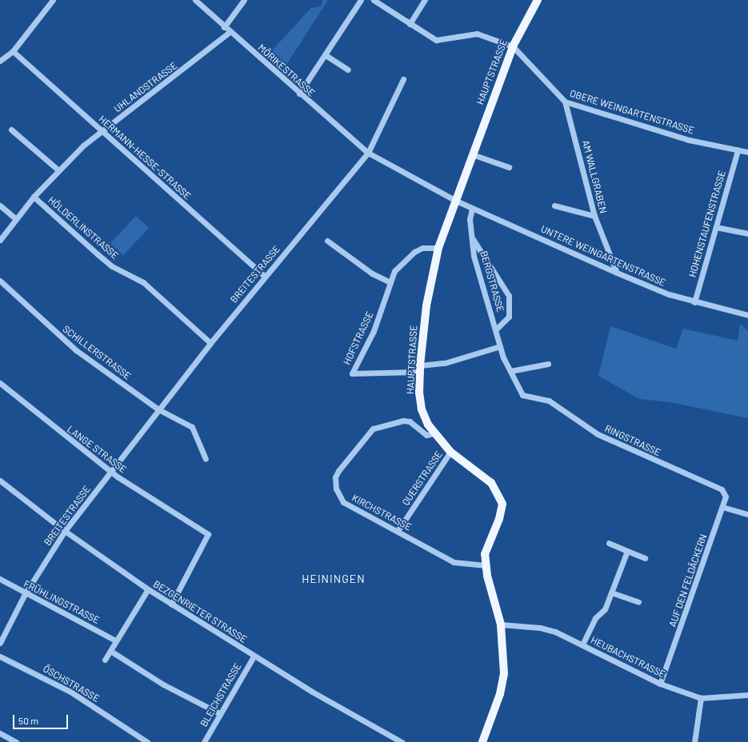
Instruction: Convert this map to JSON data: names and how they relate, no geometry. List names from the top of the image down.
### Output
{
  "streets": {
    "main road": ["HAUPTSTRASSE"],
    "street": [
      "MÖRIKESTRASSE",
      "UHLANDSTRASSE",
      "OBERE WEINGARTENSTRASSE",
      "HERMANN-HESSE-STRASSE",
      "AM WALLGRABEN",
      "HOHENSTAUFENSTRASSE",
      "HÖLDERLINSTRASSE",
      "UNTERE WEINGARTENSTRASSE",
      "BREITESTRASSE",
      "BERGSTRASSE",
      "HOFSTRASSE",
      "SCHILLERSTRASSE",
      "RINGSTRASSE",
      "LANGE STRASSE",
      "QUERSTRASSE",
      "KIRCHSTRASSE",
      "AUF DEN FELDÄCKERN",
      "FRÜHLINGSTRASSE",
      "BEZGENRIETER STRASSE",
      "HEUBACHSTRASSE",
      "ÖSCHSTRASSE",
      "BLEICHSTRASSE"
    ]
  },
  "crossings": [
    ["MÖRIKESTRASSE", "HAUPTSTRASSE"],
    ["MÖRIKESTRASSE", "UHLANDSTRASSE"],
    ["MÖRIKESTRASSE", "UNTERE WEINGARTENSTRASSE"],
    ["MÖRIKESTRASSE", "BREITESTRASSE"],
    ["HAUPTSTRASSE", "OBERE WEINGARTENSTRASSE"],
    ["HAUPTSTRASSE", "UNTERE WEINGARTENSTRASSE"],
    ["HAUPTSTRASSE", "HOFSTRASSE"],
    ["HAUPTSTRASSE", "QUERSTRASSE"],
    ["HAUPTSTRASSE", "KIRCHSTRASSE"],
    ["HAUPTSTRASSE", "HEUBACHSTRASSE"],
    ["UHLANDSTRASSE", "HERMANN-HESSE-STRASSE"],
    ["UHLANDSTRASSE", "HÖLDERLINSTRASSE"],
    ["OBERE WEINGARTENSTRASSE", "AM WALLGRABEN"],
    ["OBERE WEINGARTENSTRASSE", "HOHENSTAUFENSTRASSE"],
    ["HERMANN-HESSE-STRASSE", "BREITESTRASSE"],
    ["AM WALLGRABEN", "UNTERE WEINGARTENSTRASSE"],
    ["HOHENSTAUFENSTRASSE", "UNTERE WEINGARTENSTRASSE"],
    ["HÖLDERLINSTRASSE", "BREITESTRASSE"],
    ["UNTERE WEINGARTENSTRASSE", "BERGSTRASSE"],
    ["BREITESTRASSE", "SCHILLERSTRASSE"],
    ["BREITESTRASSE", "LANGE STRASSE"],
    ["BREITESTRASSE", "FRÜHLINGSTRASSE"],
    ["BREITESTRASSE", "BEZGENRIETER STRASSE"],
    ["BERGSTRASSE", "RINGSTRASSE"],
    ["RINGSTRASSE", "AUF DEN FELDÄCKERN"],
    ["LANGE STRASSE", "BEZGENRIETER STRASSE"],
    ["QUERSTRASSE", "KIRCHSTRASSE"],
    ["AUF DEN FELDÄCKERN", "HEUBACHSTRASSE"],
    ["BEZGENRIETER STRASSE", "BLEICHSTRASSE"]
  ],
  "districts": ["HEININGEN"],
  "scale_bar": "50 m"
}
